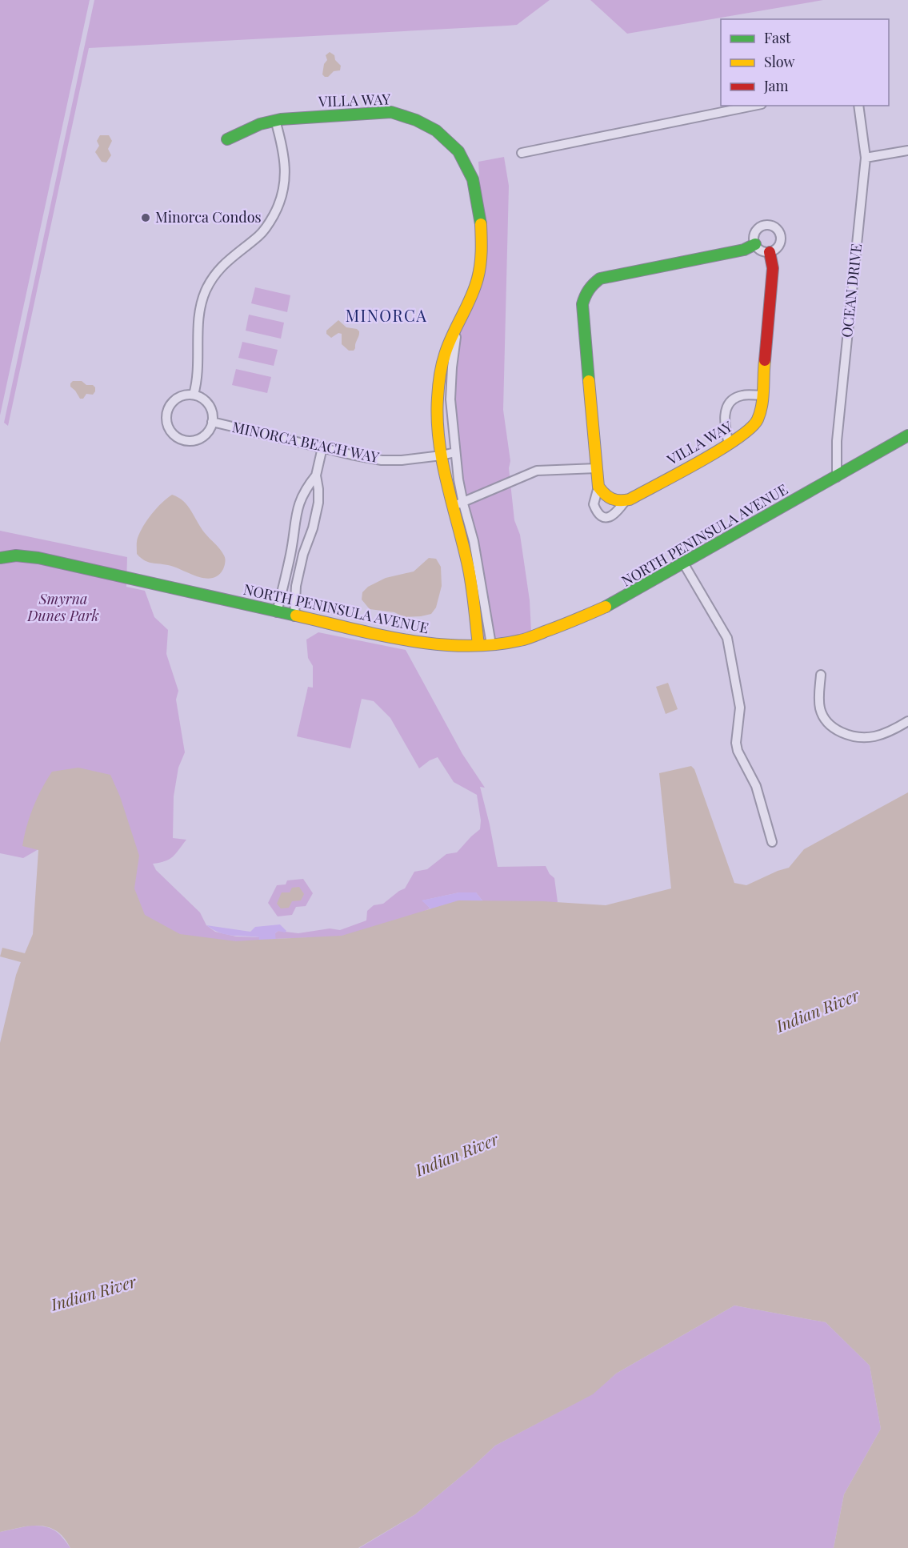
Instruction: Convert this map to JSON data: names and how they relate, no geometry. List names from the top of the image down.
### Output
{
  "streets": {
    "street": [
      "VILLA WAY",
      "OCEAN DRIVE",
      "MINORCA BEACH WAY",
      "NORTH PENINSULA AVENUE"
    ]
  },
  "crossings": [
    ["VILLA WAY", "MINORCA BEACH WAY"],
    ["VILLA WAY", "NORTH PENINSULA AVENUE"],
    ["OCEAN DRIVE", "NORTH PENINSULA AVENUE"]
  ],
  "districts": ["MINORCA"],
  "water": ["Indian River"],
  "parks": ["Smyrna Dunes Park"],
  "places": ["Minorca Condos"],
  "legend": ["Fast", "Slow", "Jam"]
}
